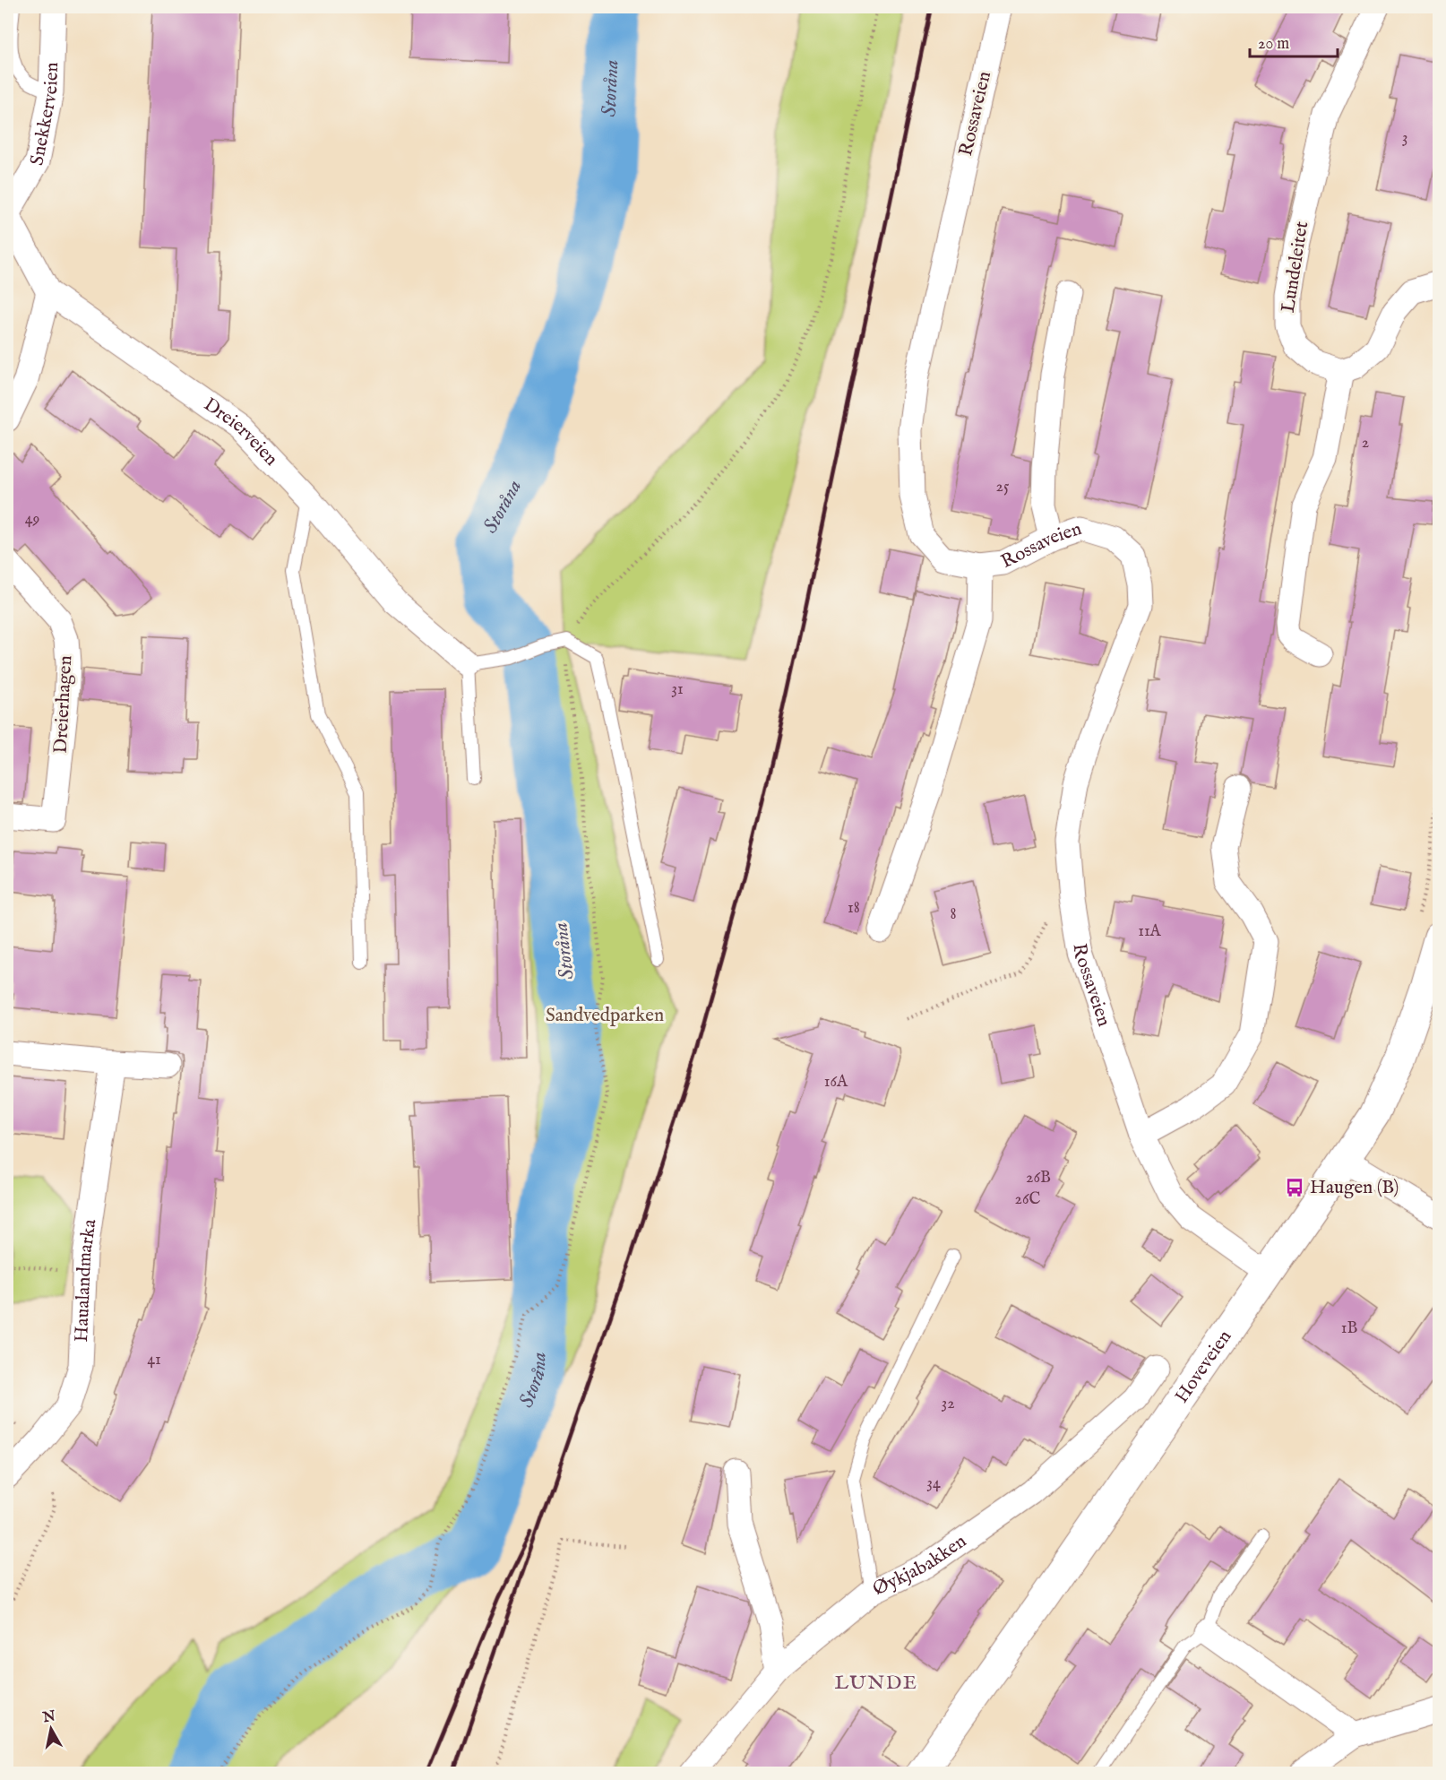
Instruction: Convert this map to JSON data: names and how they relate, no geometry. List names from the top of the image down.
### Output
{
  "streets": {
    "main road": ["Hoveveien"],
    "street": [
      "Snekkerveien",
      "Rossaveien",
      "Lundeleitet",
      "Dreierveien",
      "Dreierhagen",
      "Haualandmarka",
      "Øykjabakken"
    ]
  },
  "crossings": [
    ["Snekkerveien", "Dreierveien"],
    ["Rossaveien", "Hoveveien"]
  ],
  "districts": ["LUNDE"],
  "water": ["Storåna"],
  "parks": ["Sandvedparken"],
  "places": {
    "bus stop": ["Haugen (B)"]
  },
  "house_numbers": [
    "3",
    "2",
    "25",
    "49",
    "31",
    "18",
    "8",
    "11A",
    "16A",
    "26B",
    "26C",
    "1B",
    "41",
    "32",
    "34"
  ],
  "scale_bar": "20 m",
  "north": "top"
}
